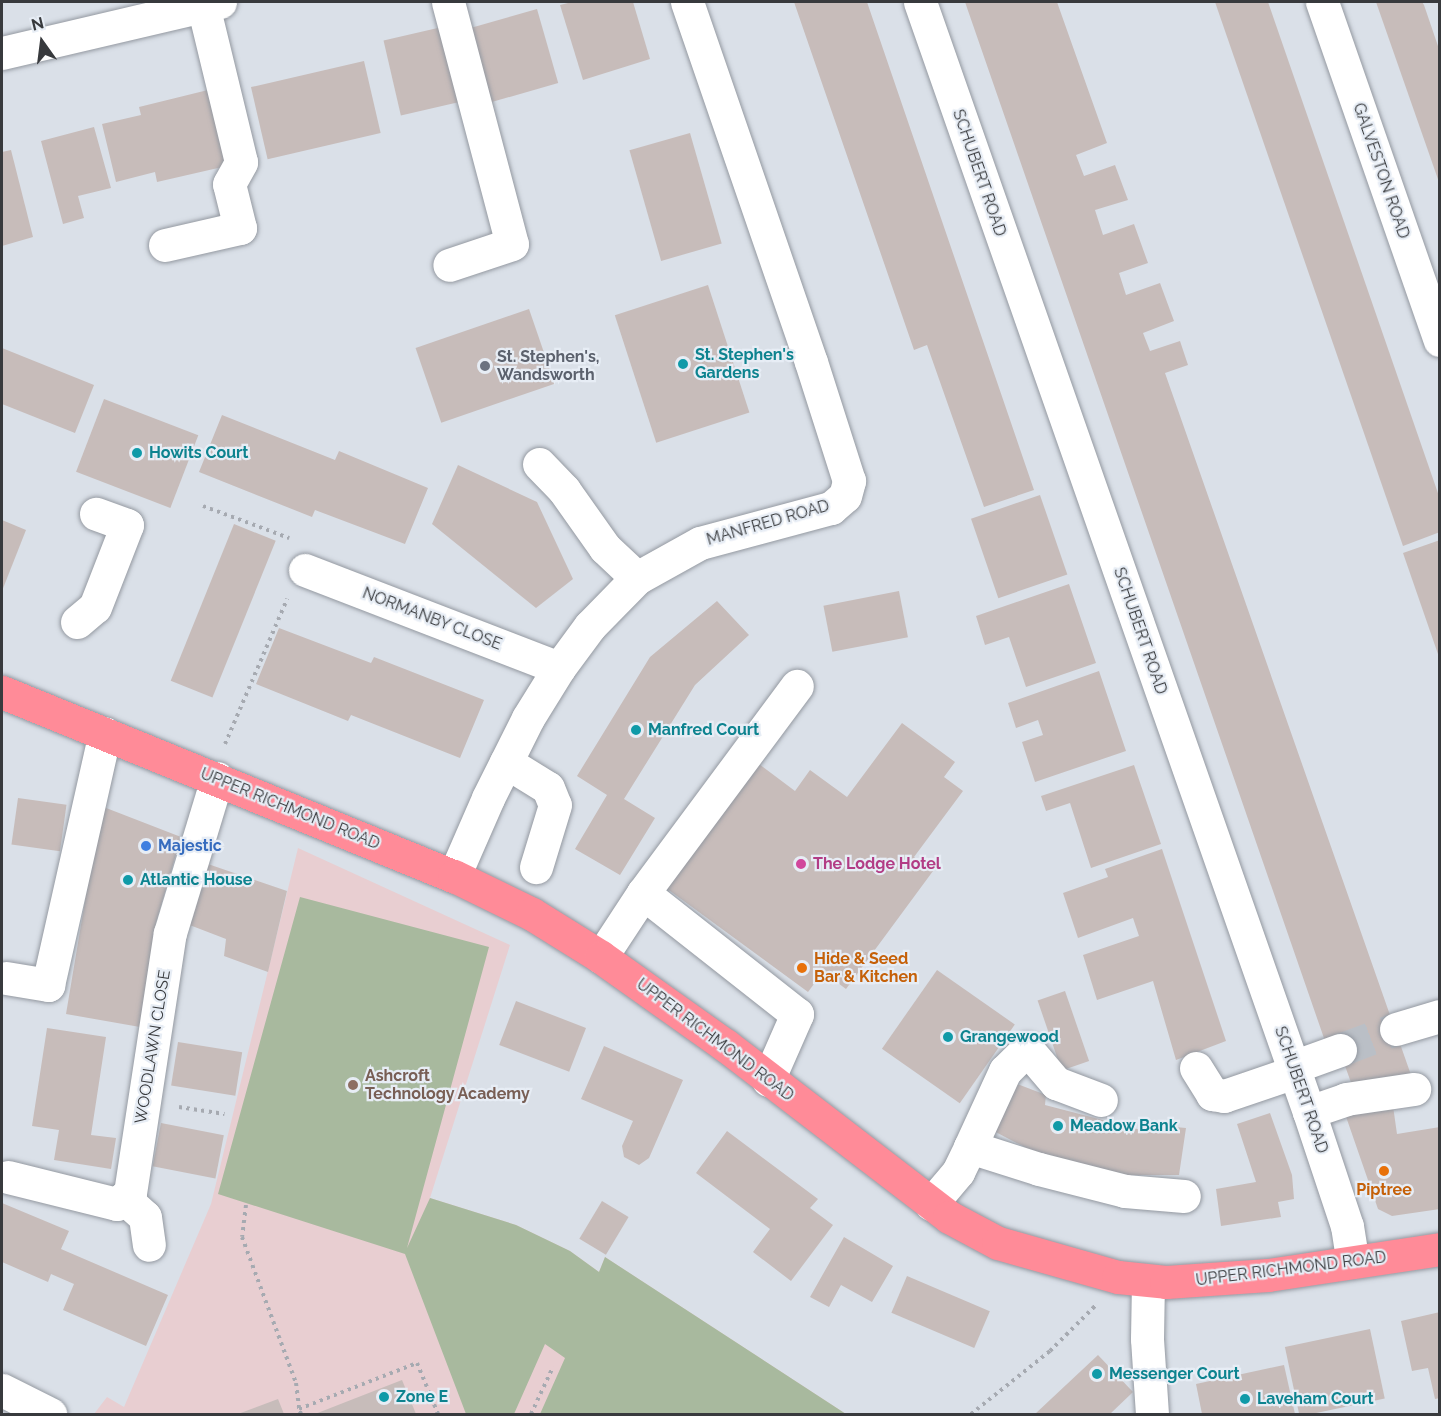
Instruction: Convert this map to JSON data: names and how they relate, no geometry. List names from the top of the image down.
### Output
{
  "streets": {
    "highway": ["UPPER RICHMOND ROAD"],
    "street": [
      "GALVESTON ROAD",
      "SCHUBERT ROAD",
      "MANFRED ROAD",
      "NORMANBY CLOSE",
      "WOODLAWN CLOSE"
    ]
  },
  "crossings": [
    ["SCHUBERT ROAD", "UPPER RICHMOND ROAD"],
    ["MANFRED ROAD", "NORMANBY CLOSE"],
    ["MANFRED ROAD", "UPPER RICHMOND ROAD"],
    ["UPPER RICHMOND ROAD", "WOODLAWN CLOSE"]
  ],
  "places": [
    "St. Stephen's Gardens",
    "St. Stephen's, Wandsworth",
    "Howits Court",
    "Manfred Court",
    "Majestic",
    "The Lodge Hotel",
    "Atlantic House",
    "Hide & Seed Bar & Kitchen",
    "Grangewood",
    "Ashcroft Technology Academy",
    "Meadow Bank",
    "Piptree",
    "Messenger Court",
    "Zone E",
    "Laveham Court"
  ],
  "north": "top"
}
